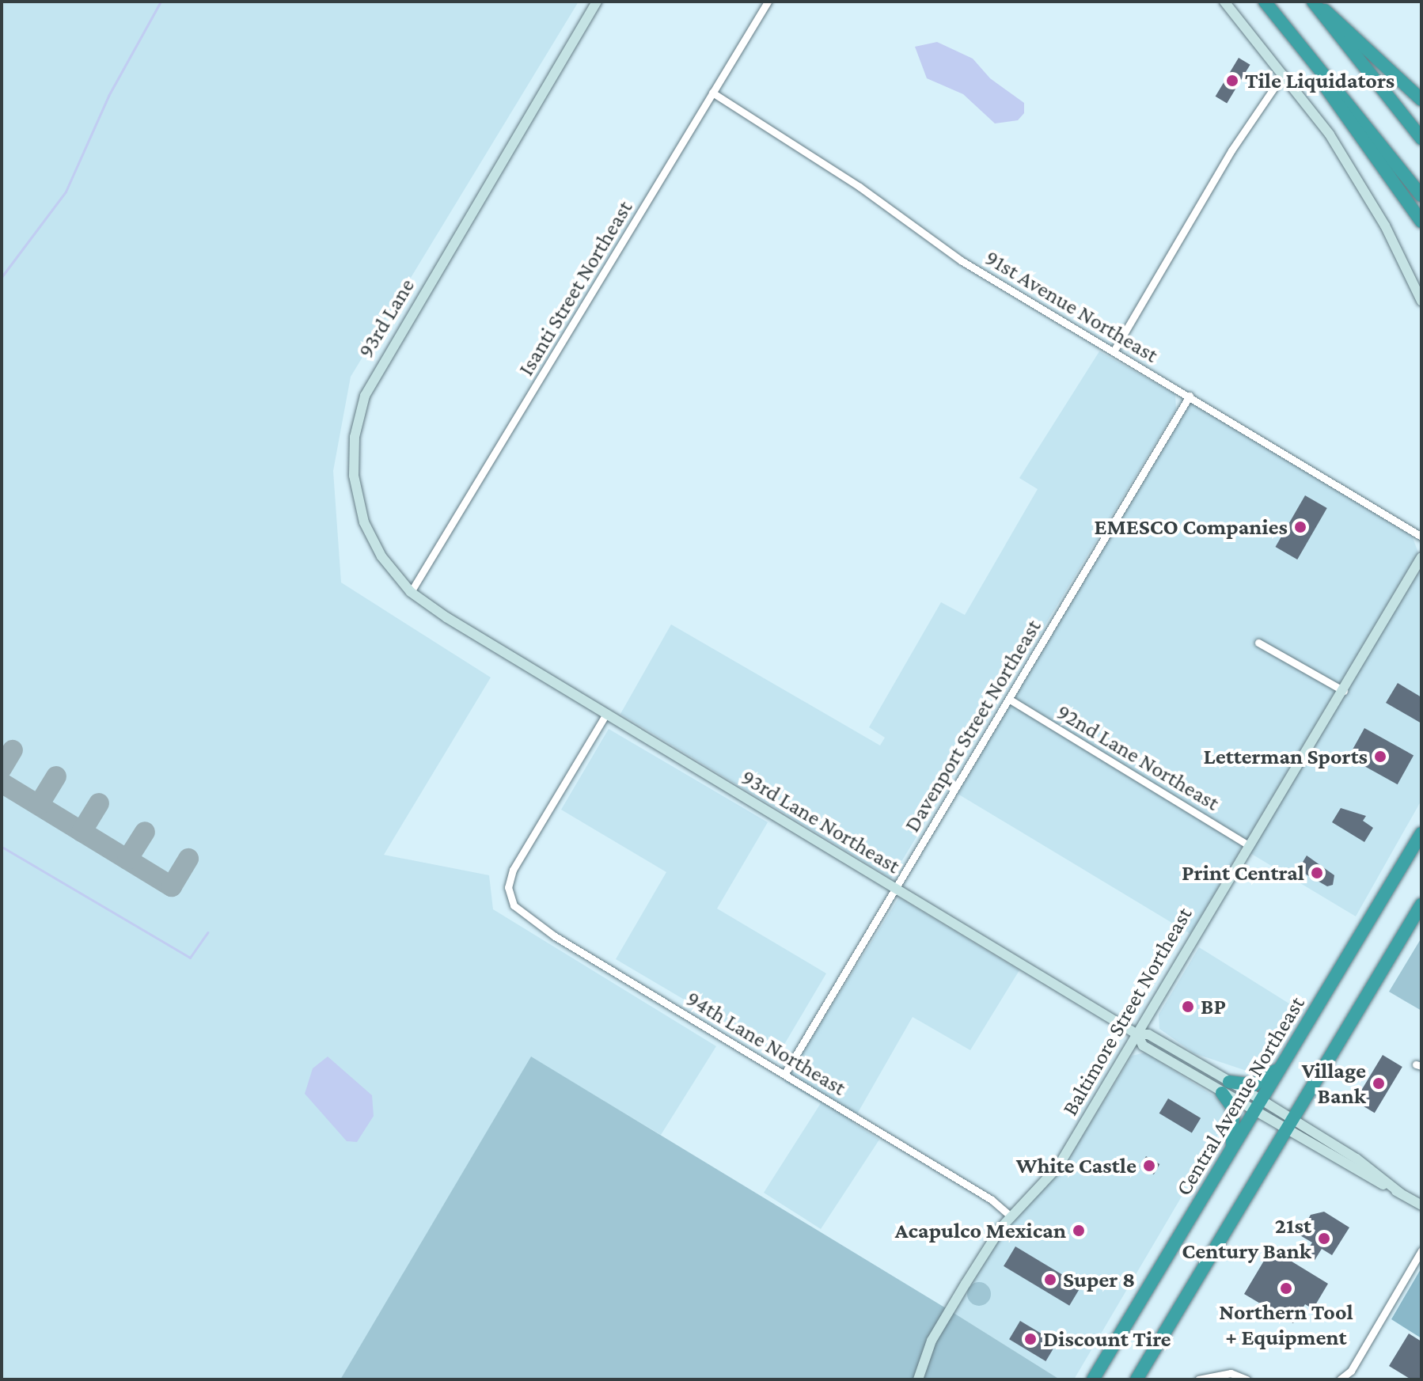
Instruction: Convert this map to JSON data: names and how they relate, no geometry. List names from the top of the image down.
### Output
{
  "streets": {
    "highway": ["Central Avenue Northeast"],
    "street": [
      "Isanti Street Northeast",
      "91st Avenue Northeast",
      "93rd Lane",
      "Davenport Street Northeast",
      "92nd Lane Northeast",
      "93rd Lane Northeast",
      "Baltimore Street Northeast",
      "94th Lane Northeast"
    ]
  },
  "crossings": [
    ["Isanti Street Northeast", "91st Avenue Northeast"],
    ["Isanti Street Northeast", "93rd Lane"],
    ["91st Avenue Northeast", "Davenport Street Northeast"],
    ["93rd Lane", "93rd Lane Northeast"],
    ["Davenport Street Northeast", "92nd Lane Northeast"],
    ["Davenport Street Northeast", "93rd Lane Northeast"],
    ["Davenport Street Northeast", "94th Lane Northeast"],
    ["92nd Lane Northeast", "Baltimore Street Northeast"],
    ["93rd Lane Northeast", "Baltimore Street Northeast"],
    ["93rd Lane Northeast", "94th Lane Northeast"],
    ["93rd Lane Northeast", "Central Avenue Northeast"],
    ["Baltimore Street Northeast", "94th Lane Northeast"]
  ],
  "places": [
    "Tile Liquidators",
    "EMESCO Companies",
    "Letterman Sports",
    "Print Central",
    "BP",
    "Village Bank",
    "White Castle",
    "Acapulco Mexican",
    "21st Century Bank",
    "Super 8",
    "Northern Tool + Equipment",
    "Discount Tire"
  ]
}
